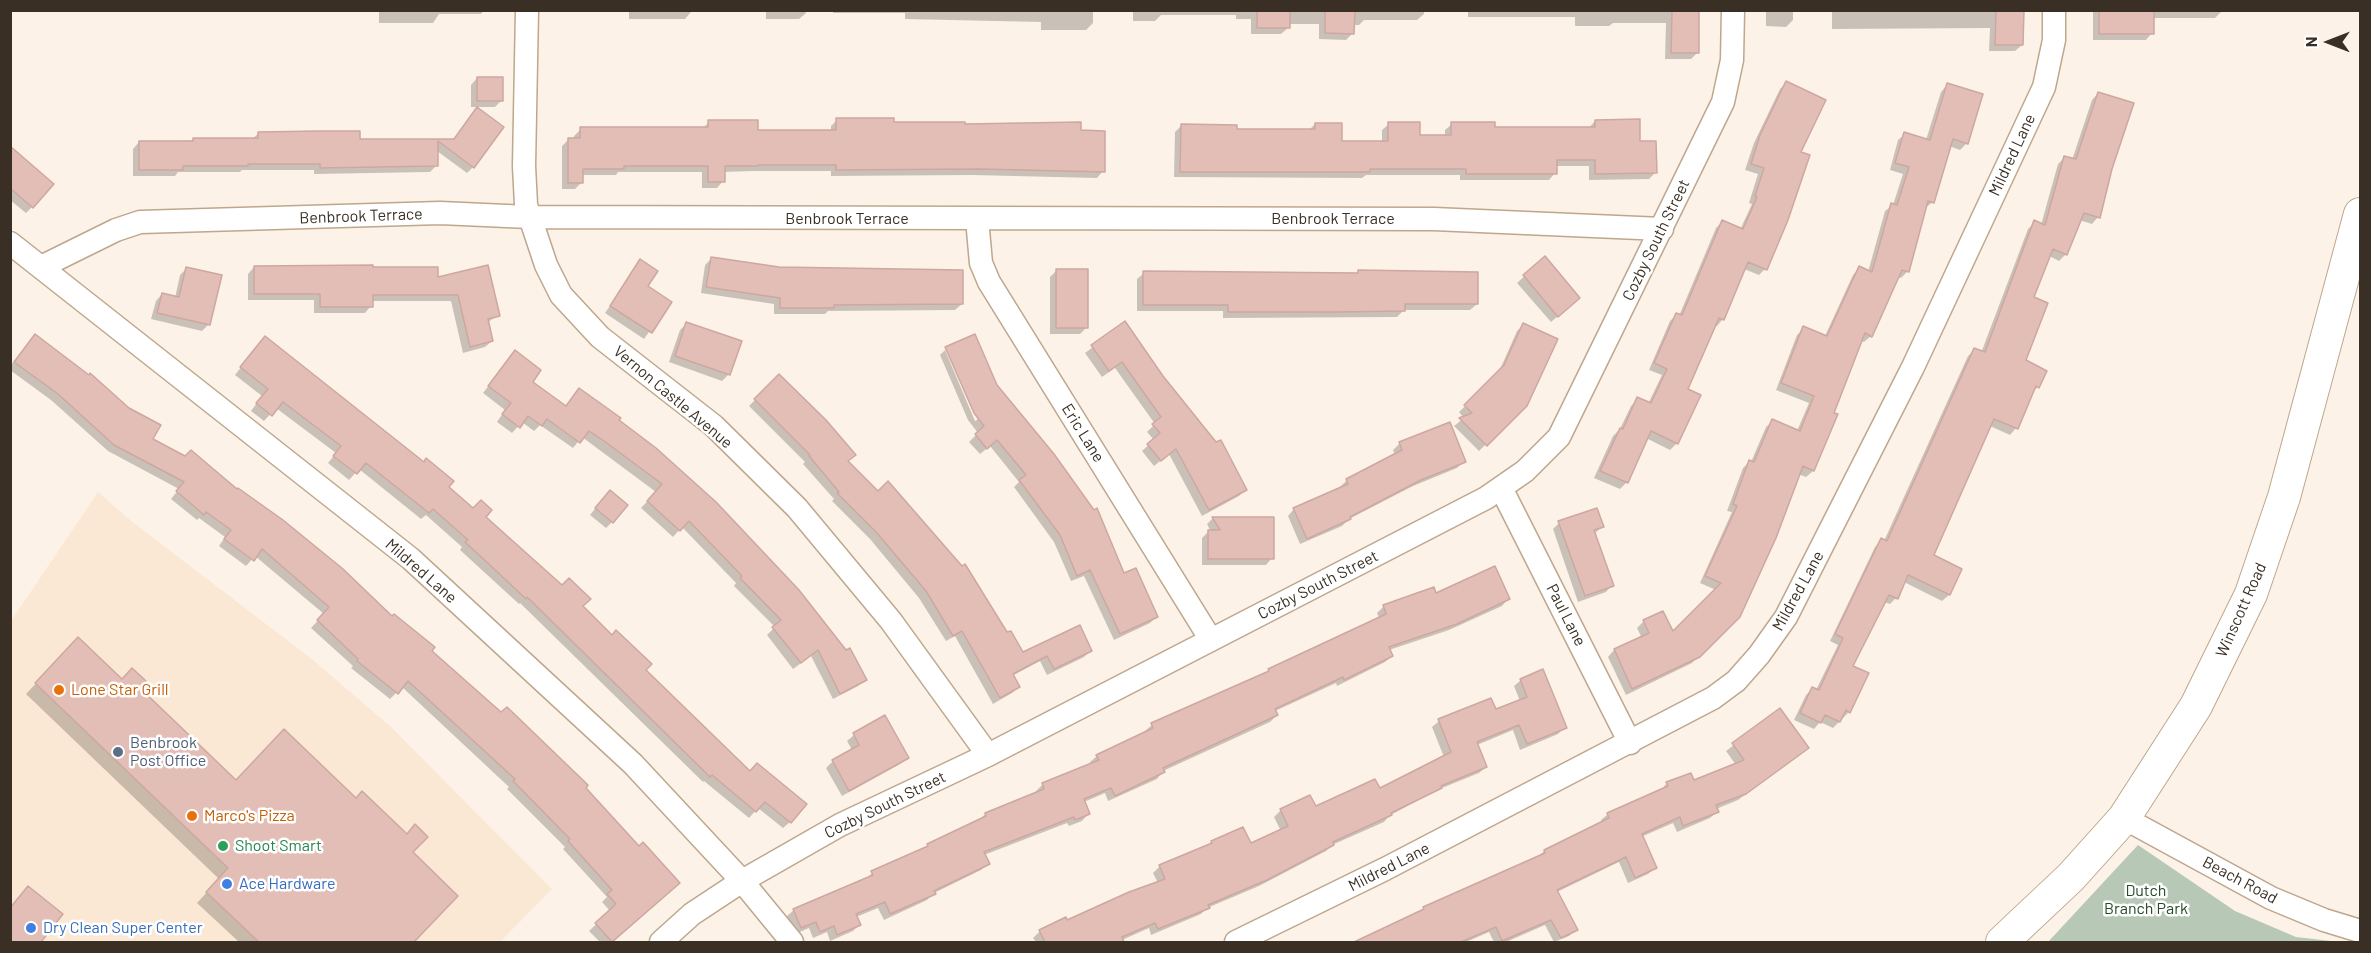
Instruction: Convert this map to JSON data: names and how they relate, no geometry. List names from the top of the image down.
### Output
{
  "streets": {
    "main road": ["Winscott Road"],
    "street": [
      "Mildred Lane",
      "Benbrook Terrace",
      "Cozby South Street",
      "Vernon Castle Avenue",
      "Eric Lane",
      "Paul Lane",
      "Beach Road"
    ]
  },
  "crossings": [
    ["Mildred Lane", "Benbrook Terrace"],
    ["Mildred Lane", "Cozby South Street"],
    ["Mildred Lane", "Paul Lane"],
    ["Benbrook Terrace", "Cozby South Street"],
    ["Benbrook Terrace", "Vernon Castle Avenue"],
    ["Benbrook Terrace", "Eric Lane"],
    ["Cozby South Street", "Vernon Castle Avenue"],
    ["Cozby South Street", "Eric Lane"],
    ["Cozby South Street", "Paul Lane"],
    ["Winscott Road", "Beach Road"]
  ],
  "parks": ["Dutch Branch Park"],
  "places": [
    "Lone Star Grill",
    "Benbrook Post Office",
    "Marco's Pizza",
    "Shoot Smart",
    "Ace Hardware",
    "Dry Clean Super Center"
  ],
  "north": "left"
}
